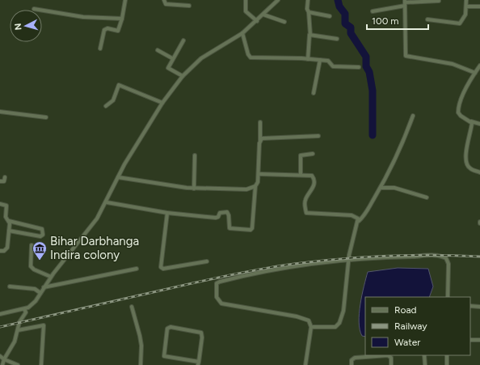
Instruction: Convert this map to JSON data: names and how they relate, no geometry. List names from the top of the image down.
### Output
{
  "places": {
    "museum": ["Bihar Darbhanga Indira colony"]
  },
  "legend": ["Road", "Railway", "Water"],
  "scale_bar": "100 m",
  "north": "left"
}
